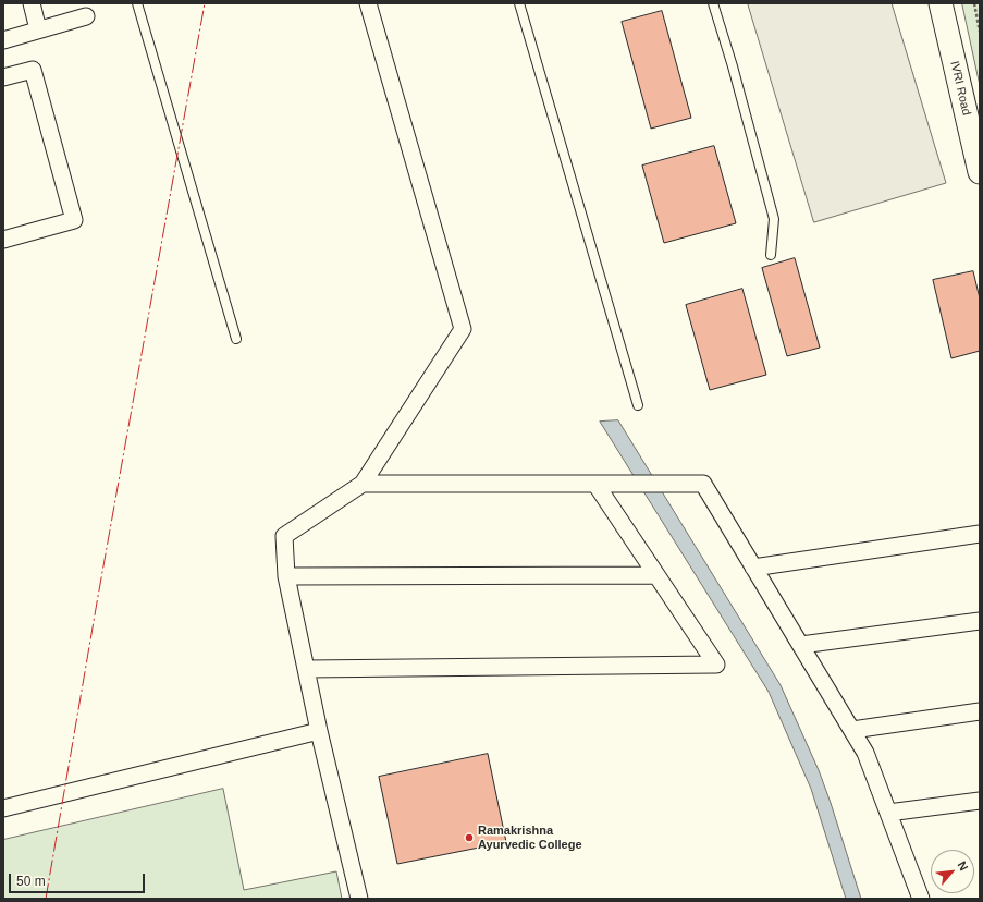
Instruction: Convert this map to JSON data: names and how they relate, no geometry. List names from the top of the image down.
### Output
{
  "streets": {
    "street": ["IVRI Road"]
  },
  "places": ["Ramakrishna Ayurvedic College"],
  "scale_bar": "50 m",
  "north": "top right"
}
